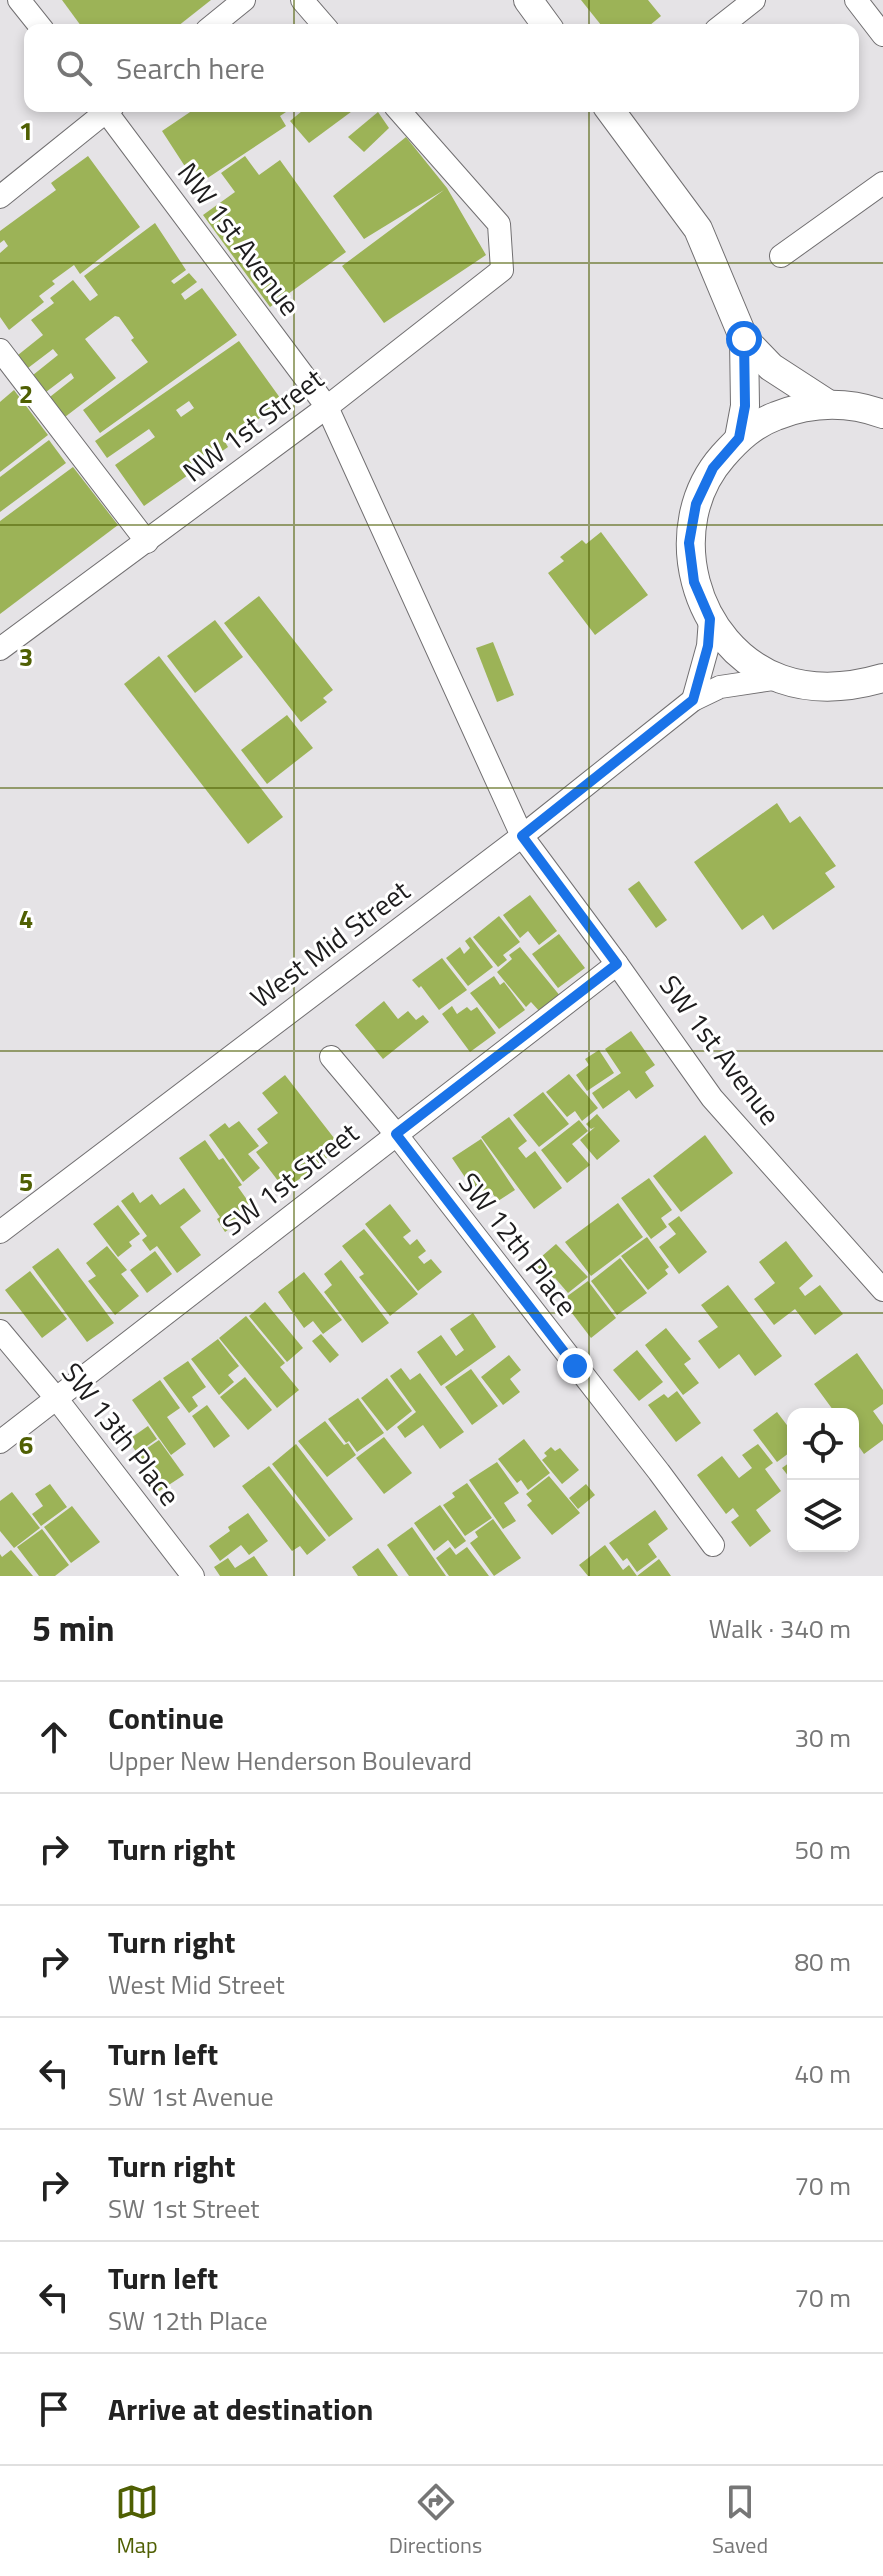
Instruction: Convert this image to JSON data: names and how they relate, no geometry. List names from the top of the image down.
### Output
{
  "streets": {
    "street": [
      "NW 1st Avenue",
      "NW 1st Street",
      "West Mid Street",
      "SW 1st Avenue",
      "SW 1st Street",
      "SW 12th Place",
      "SW 13th Place"
    ]
  },
  "crossings": [
    ["NW 1st Avenue", "NW 1st Street"],
    ["NW 1st Avenue", "West Mid Street"],
    ["NW 1st Avenue", "SW 1st Avenue"],
    ["West Mid Street", "SW 1st Avenue"],
    ["SW 1st Avenue", "SW 1st Street"],
    ["SW 1st Street", "SW 12th Place"],
    ["SW 1st Street", "SW 13th Place"]
  ],
  "page": {
    "search": "Search here",
    "heading": ["5 min", "Walk · 340 m"],
    "list": [
      ["Continue", "Upper New Henderson Boulevard", "30 m"],
      ["Turn right", "50 m"],
      ["Turn right", "West Mid Street", "80 m"],
      ["Turn left", "SW 1st Avenue", "40 m"],
      ["Turn right", "SW 1st Street", "70 m"],
      ["Turn left", "SW 12th Place", "70 m"],
      "Arrive at destination"
    ],
    "nav": ["Map", "Directions", "Saved"]
  },
  "grid": {
    "rows": [
      "1",
      "2",
      "3",
      "4",
      "5",
      "6"
    ]
  }
}
